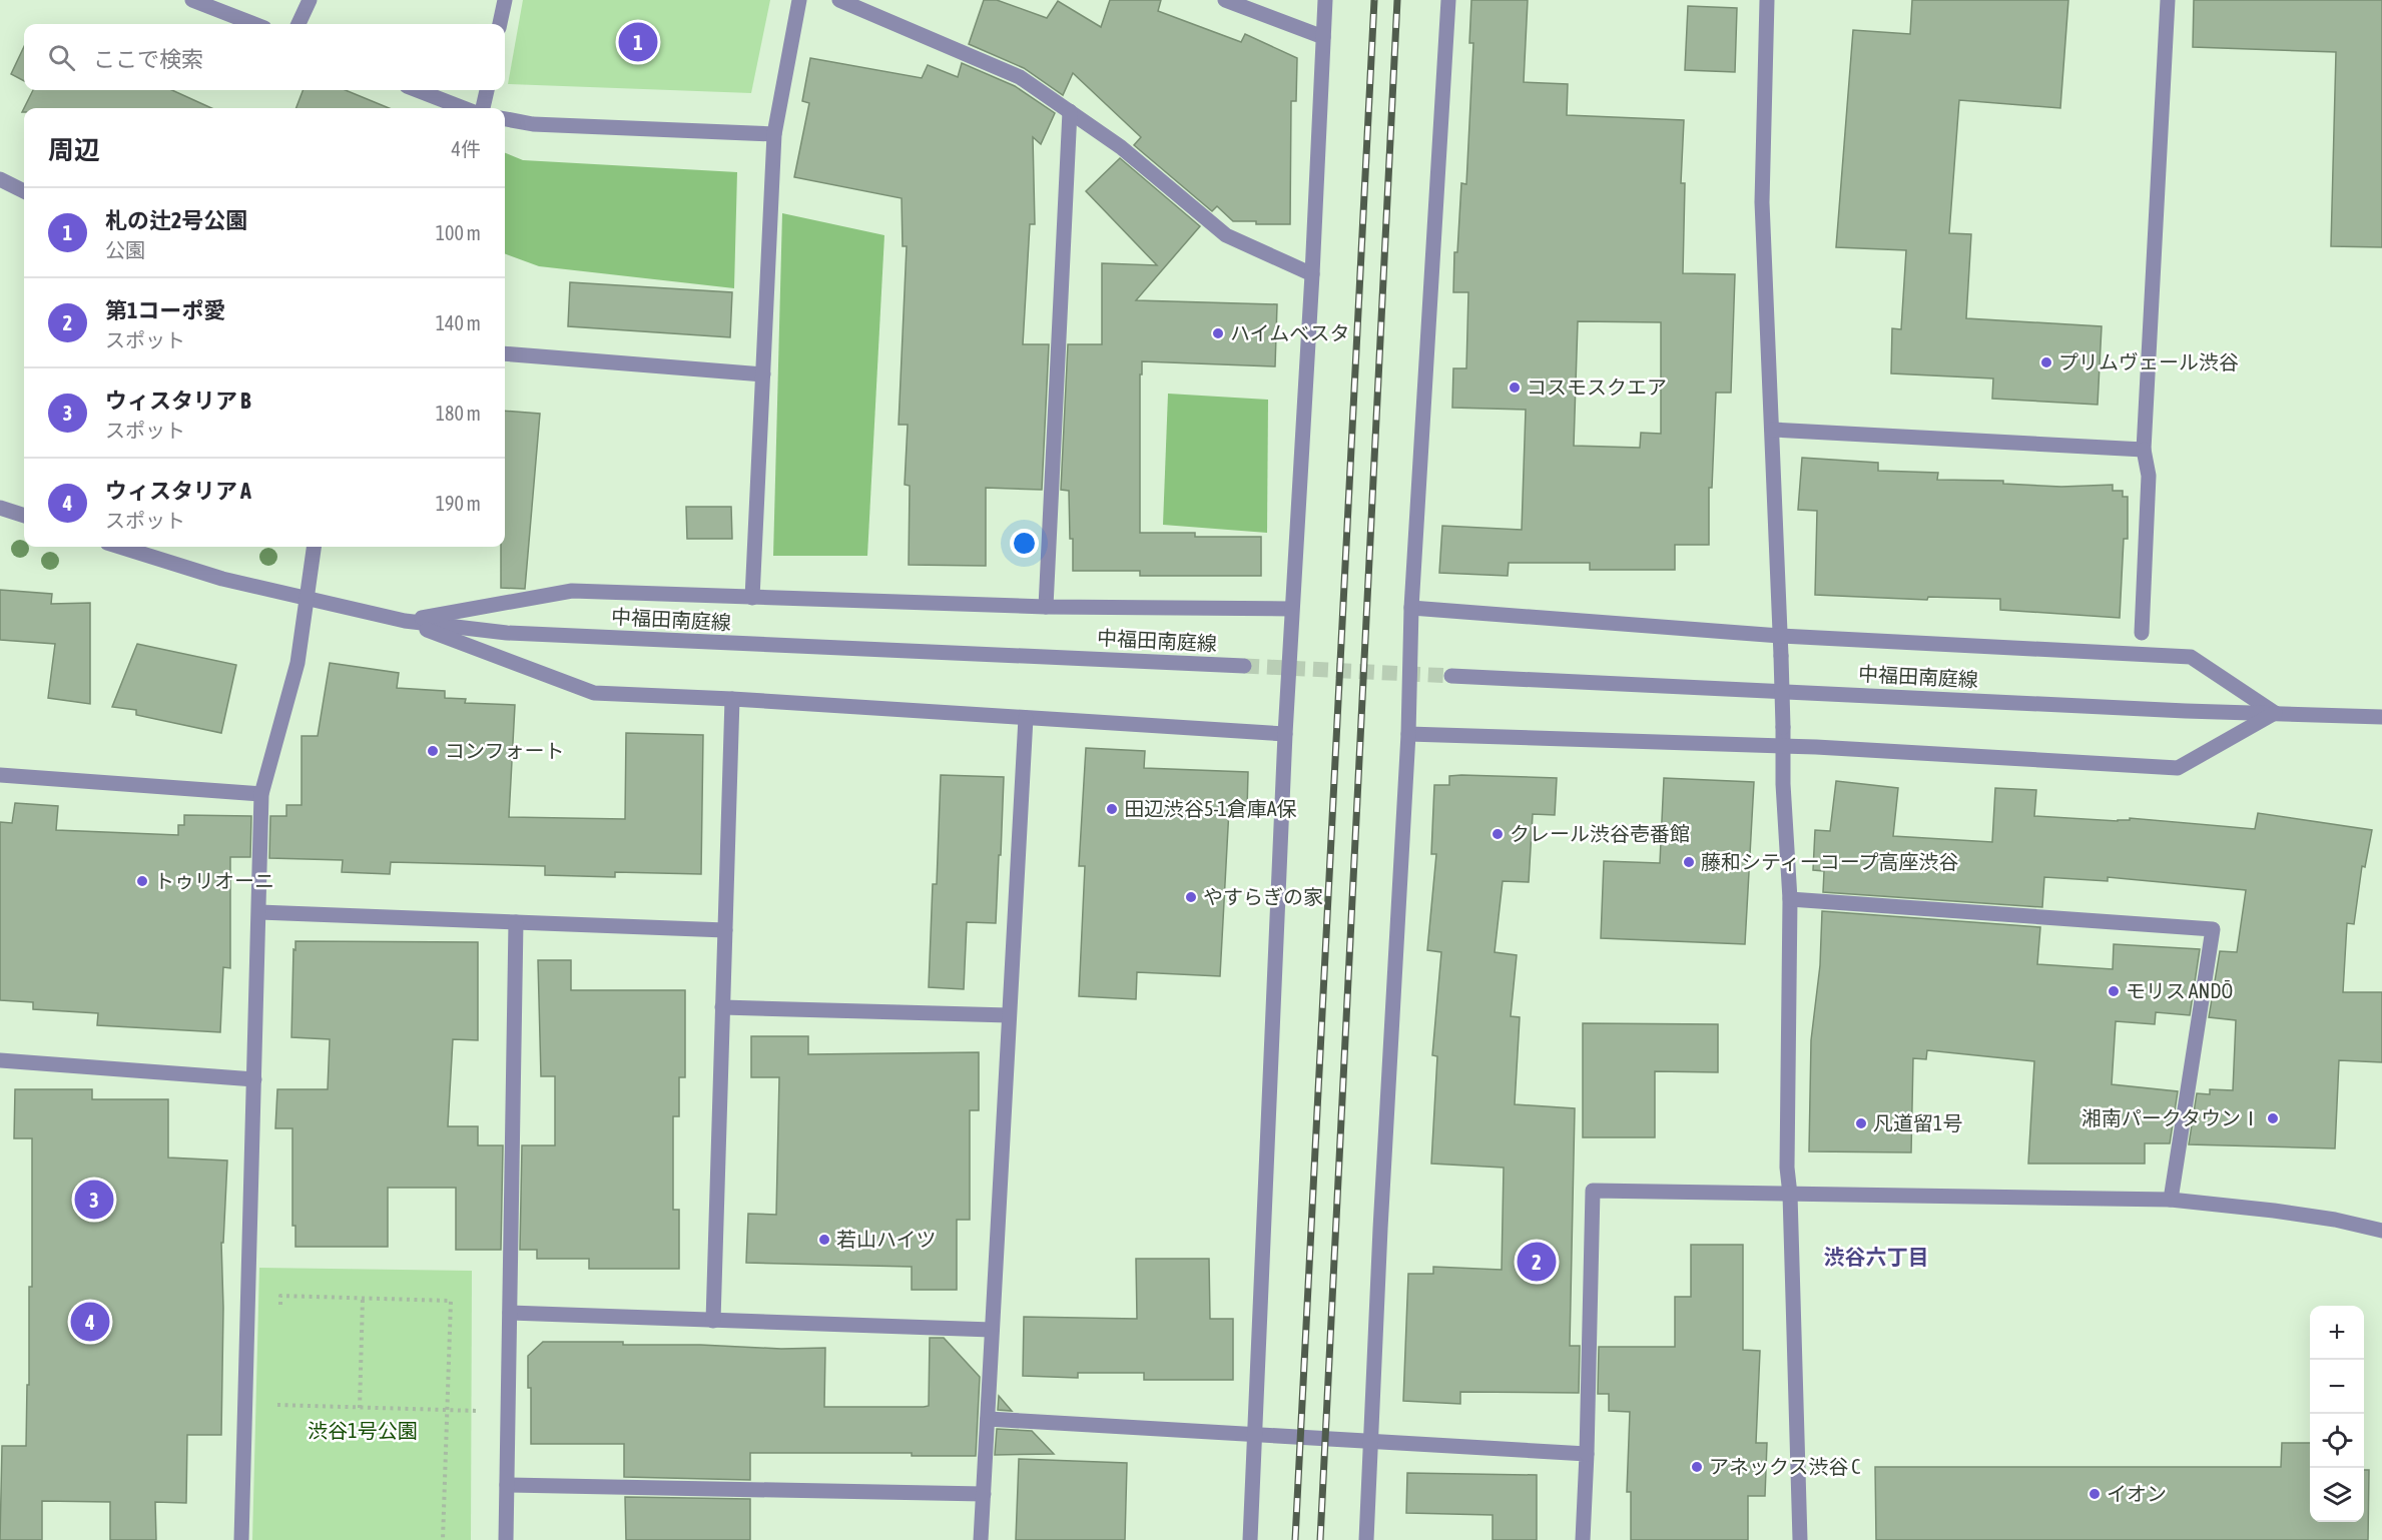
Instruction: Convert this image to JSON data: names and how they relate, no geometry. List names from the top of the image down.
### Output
{
  "streets": {
    "street": ["中福田南庭線"]
  },
  "districts": ["渋谷六丁目"],
  "parks": ["渋谷1号公園"],
  "places": [
    "ハイムベスタ",
    "プリムヴェール渋谷",
    "コスモスクエア",
    "コンフォート",
    "田辺渋谷5-1倉庫A保",
    "クレール渋谷壱番館",
    "藤和シティーコープ高座渋谷",
    "トゥリオーニ",
    "やすらぎの家",
    "モリス ANDŌ",
    "湘南パークタウンⅠ",
    "凡道留1号",
    "若山ハイツ",
    "アネックス渋谷 C",
    "イオン"
  ],
  "page": {
    "pins": [
      "1",
      "3",
      "2",
      "4"
    ],
    "search": "ここで検索",
    "heading": ["周辺", "4件"],
    "list": [
      {
        "mark": "1",
        "name": "札の辻2号公園",
        "note": "公園",
        "value": "100 m"
      },
      {
        "mark": "2",
        "name": "第1コーポ愛",
        "note": "スポット",
        "value": "140 m"
      },
      {
        "mark": "3",
        "name": "ウィスタリア B",
        "note": "スポット",
        "value": "180 m"
      },
      {
        "mark": "4",
        "name": "ウィスタリア A",
        "note": "スポット",
        "value": "190 m"
      }
    ],
    "map_buttons": ["+", "−"]
  }
}
